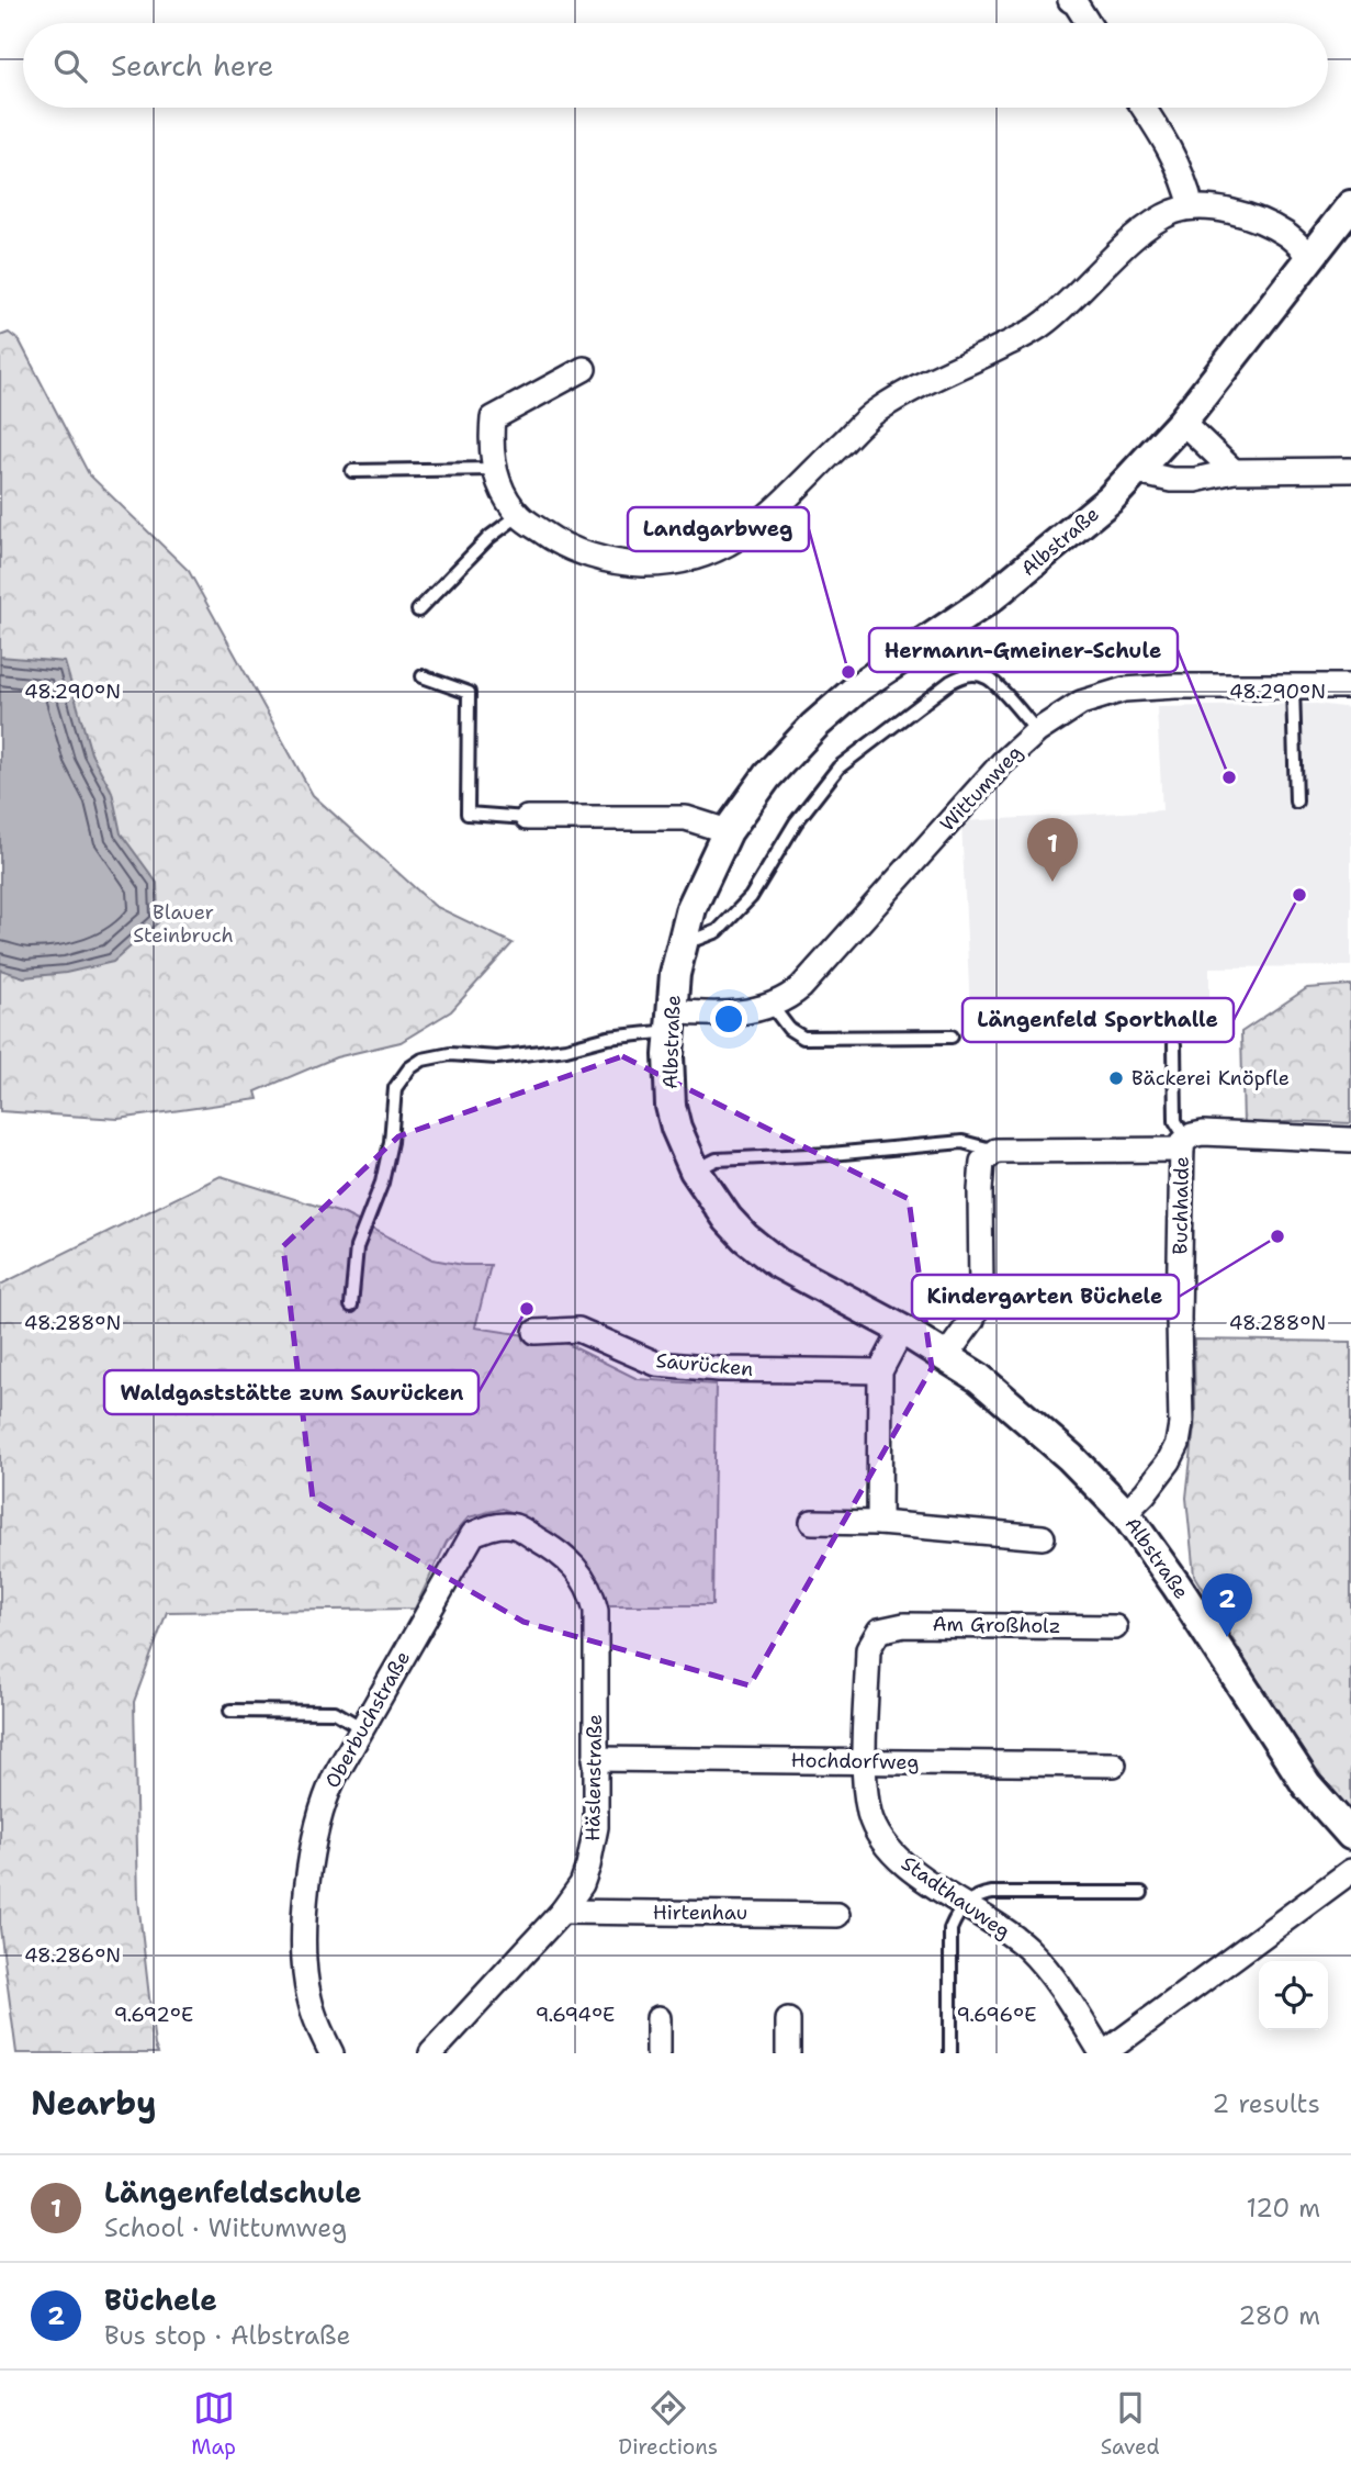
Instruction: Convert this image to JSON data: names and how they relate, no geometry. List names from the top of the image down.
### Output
{
  "streets": {
    "street": [
      "Albstraße",
      "Wittumweg",
      "Buchhalde",
      "Saurücken",
      "Am Großholz",
      "Oberbuchstraße",
      "Hochdorfweg",
      "Häslenstraße",
      "Stadthauweg",
      "Hirtenhau"
    ]
  },
  "crossings": [
    ["Albstraße", "Wittumweg"],
    ["Albstraße", "Buchhalde"],
    ["Am Großholz", "Stadthauweg"],
    ["Oberbuchstraße", "Häslenstraße"],
    ["Hochdorfweg", "Häslenstraße"],
    ["Hochdorfweg", "Stadthauweg"],
    ["Häslenstraße", "Hirtenhau"]
  ],
  "parks": ["Blauer Steinbruch"],
  "places": [
    "Landgarbweg",
    "Hermann-Gmeiner-Schule",
    "Längenfeld Sporthalle",
    "Bäckerei Knöpfle",
    "Kindergarten Büchele",
    "Waldgaststätte zum Saurücken"
  ],
  "page": {
    "search": "Search here",
    "pins": ["1", "2"],
    "heading": ["Nearby", "2 results"],
    "list": [
      {
        "mark": "1",
        "name": "Längenfeldschule",
        "note": "School · Wittumweg",
        "value": "120 m"
      },
      {
        "mark": "2",
        "name": "Büchele",
        "note": "Bus stop · Albstraße",
        "value": "280 m"
      }
    ],
    "nav": ["Map", "Directions", "Saved"]
  },
  "coordinates": [
    "48.290°N",
    "48.288°N",
    "48.286°N",
    "9.692°E",
    "9.694°E",
    "9.696°E"
  ]
}
